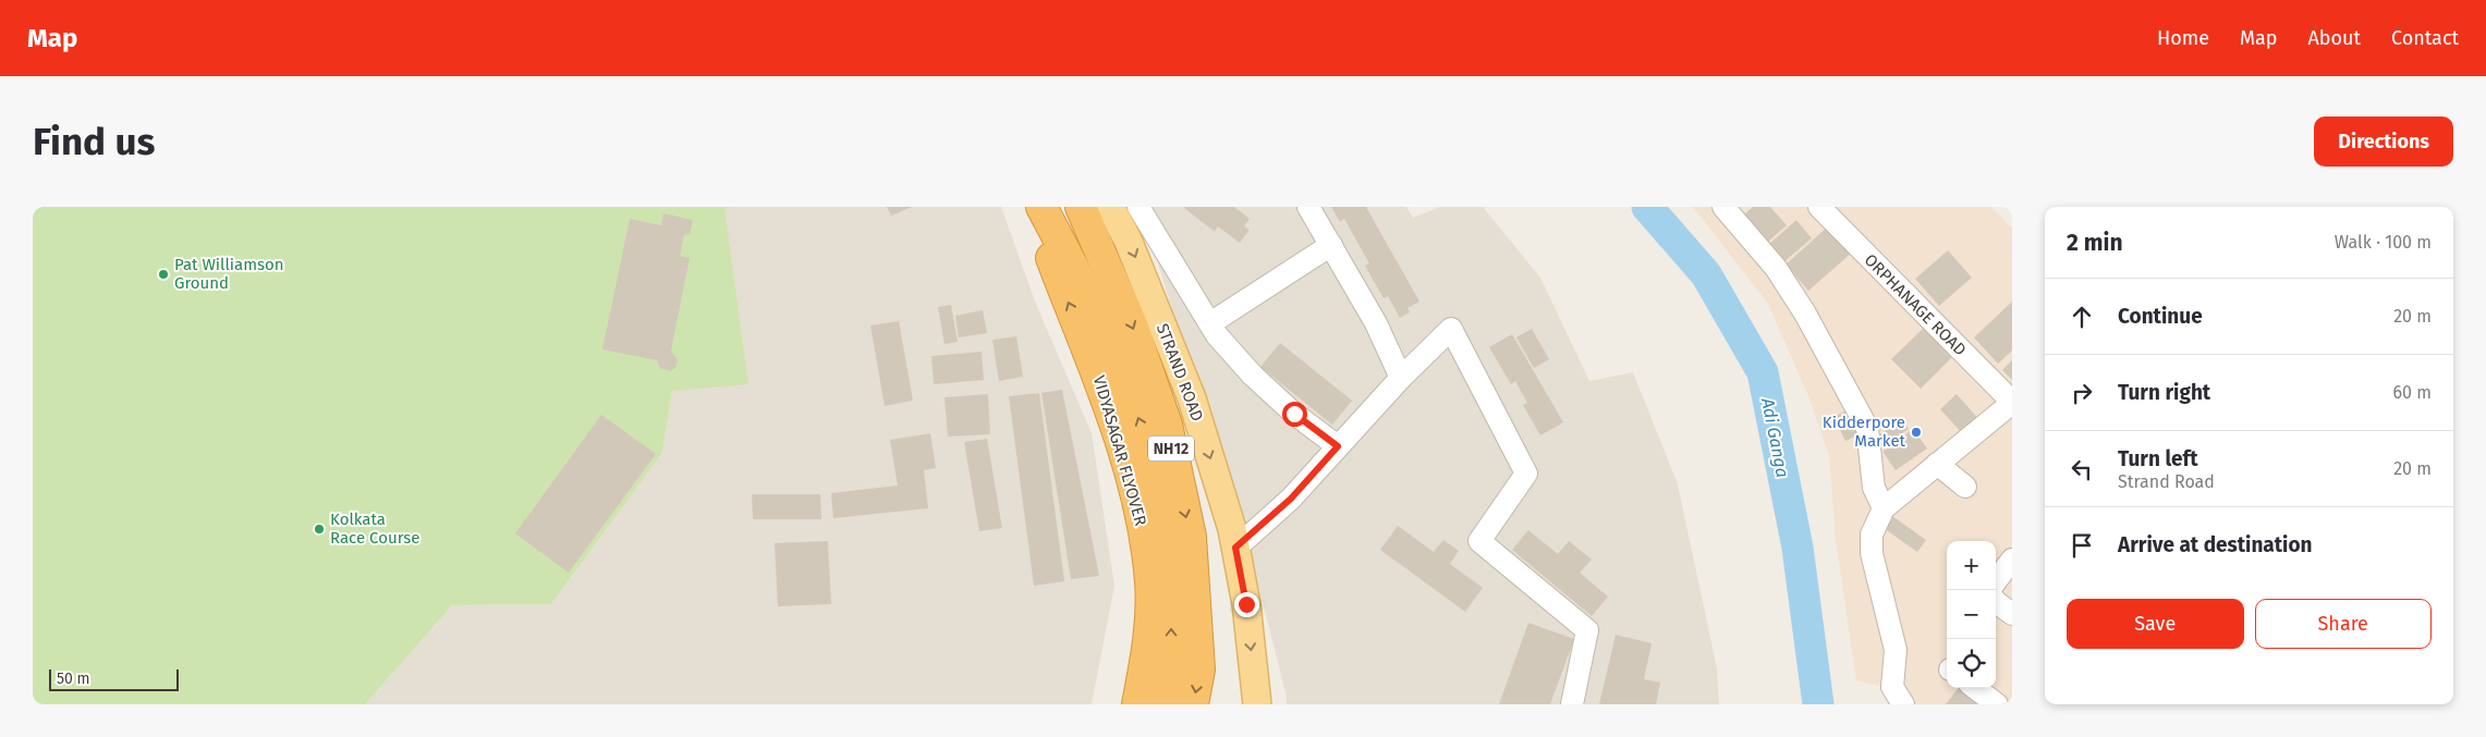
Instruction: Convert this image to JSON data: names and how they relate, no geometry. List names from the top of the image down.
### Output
{
  "streets": {
    "highway": ["NH12", "VIDYASAGAR FLYOVER"],
    "main road": ["STRAND ROAD"],
    "street": ["ORPHANAGE ROAD"]
  },
  "one_way": ["STRAND ROAD"],
  "water": ["Adi Ganga"],
  "places": ["Pat Williamson Ground", "Kidderpore Market", "Kolkata Race Course"],
  "scale_bar": "50 m",
  "page": {
    "header": "Map",
    "nav": [
      "Home",
      "Map",
      "About",
      "Contact"
    ],
    "buttons": [
      "Directions",
      ["Save", "Share"]
    ],
    "title": "Find us",
    "heading": ["2 min", "Walk · 100 m"],
    "list": [
      ["Continue", "20 m"],
      ["Turn right", "60 m"],
      ["Turn left", "Strand Road", "20 m"],
      "Arrive at destination"
    ],
    "map_buttons": ["+", "−"],
    "scale": "50 m"
  }
}
